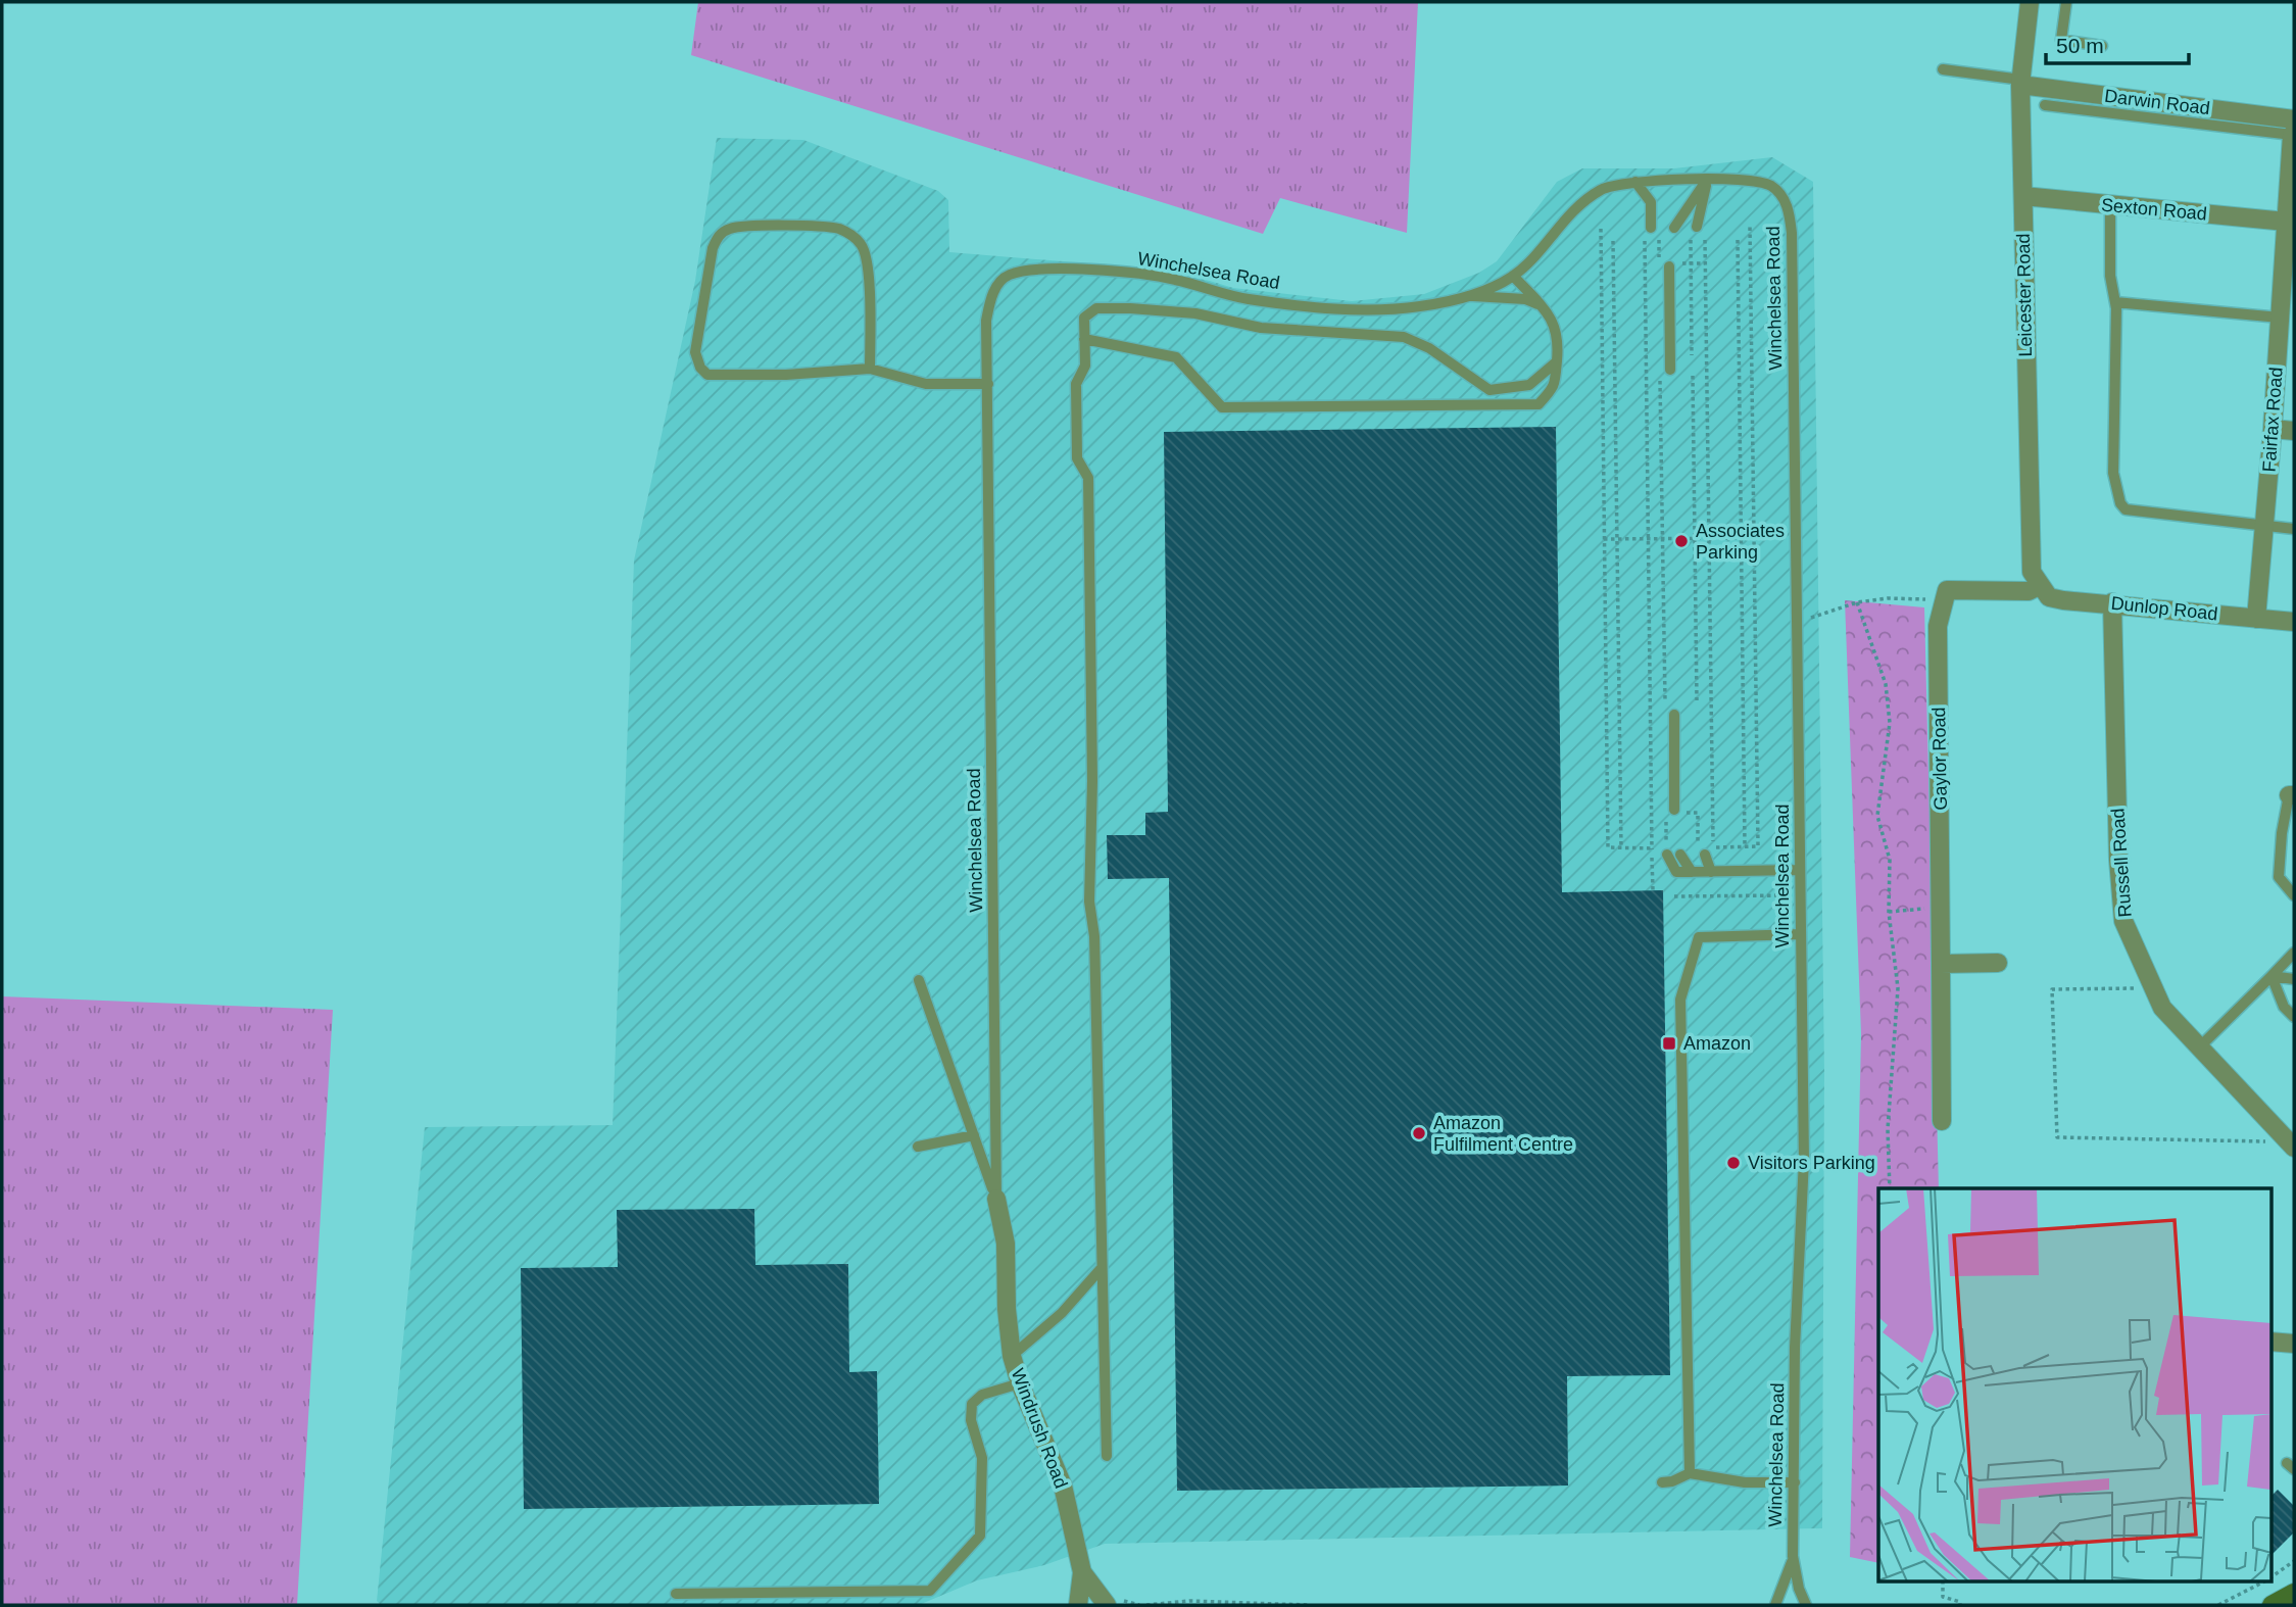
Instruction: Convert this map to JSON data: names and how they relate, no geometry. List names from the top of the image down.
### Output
{
  "streets": {
    "street": [
      "Darwin Road",
      "Sexton Road",
      "Leicester Road",
      "Fairfax Road",
      "Dunlop Road",
      "Gaylor Road",
      "Russell Road",
      "Windrush Road"
    ],
    "lane": ["Winchelsea Road"]
  },
  "crossings": [
    ["Darwin Road", "Leicester Road"],
    ["Darwin Road", "Fairfax Road"],
    ["Sexton Road", "Leicester Road"],
    ["Sexton Road", "Fairfax Road"],
    ["Winchelsea Road", "Windrush Road"],
    ["Leicester Road", "Dunlop Road"],
    ["Fairfax Road", "Dunlop Road"],
    ["Dunlop Road", "Russell Road"]
  ],
  "places": {
    "other": ["Associates Parking", "Amazon Fulfilment Centre", "Visitors Parking"],
    "transit": ["Amazon"]
  },
  "scale_bar": "50 m"
}
